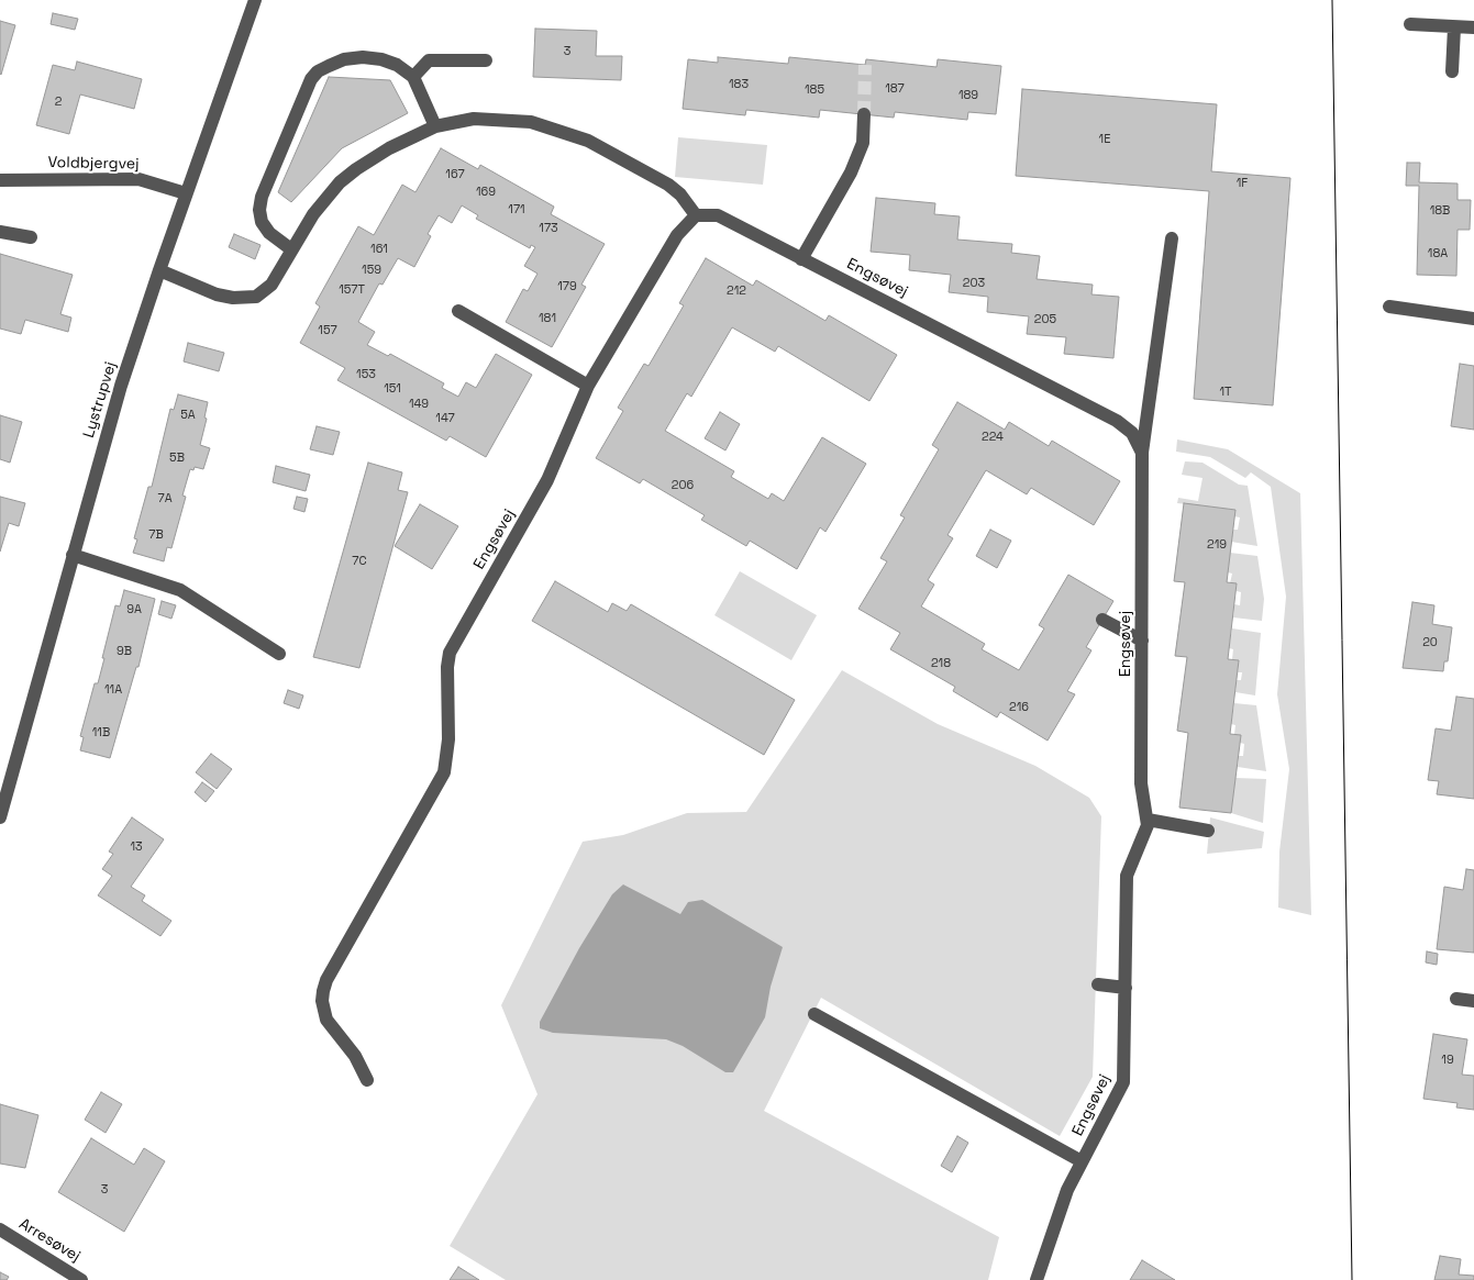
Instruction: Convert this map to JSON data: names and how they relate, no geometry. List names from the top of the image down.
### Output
{
  "streets": {
    "street": [
      "Voldbjergvej",
      "Engsøvej",
      "Lystrupvej",
      "Arresøvej"
    ]
  },
  "crossings": [
    ["Voldbjergvej", "Lystrupvej"]
  ],
  "house_numbers": [
    "3",
    "183",
    "187",
    "185",
    "189",
    "2",
    "1E",
    "167",
    "1F",
    "169",
    "171",
    "18B",
    "173",
    "161",
    "18A",
    "159",
    "203",
    "179",
    "157T",
    "212",
    "181",
    "205",
    "157",
    "153",
    "151",
    "1T",
    "149",
    "5A",
    "147",
    "224",
    "5B",
    "206",
    "7A",
    "7B",
    "219",
    "7C",
    "9A",
    "20",
    "9B",
    "218",
    "11A",
    "216",
    "11B",
    "13",
    "19",
    "3"
  ]
}
